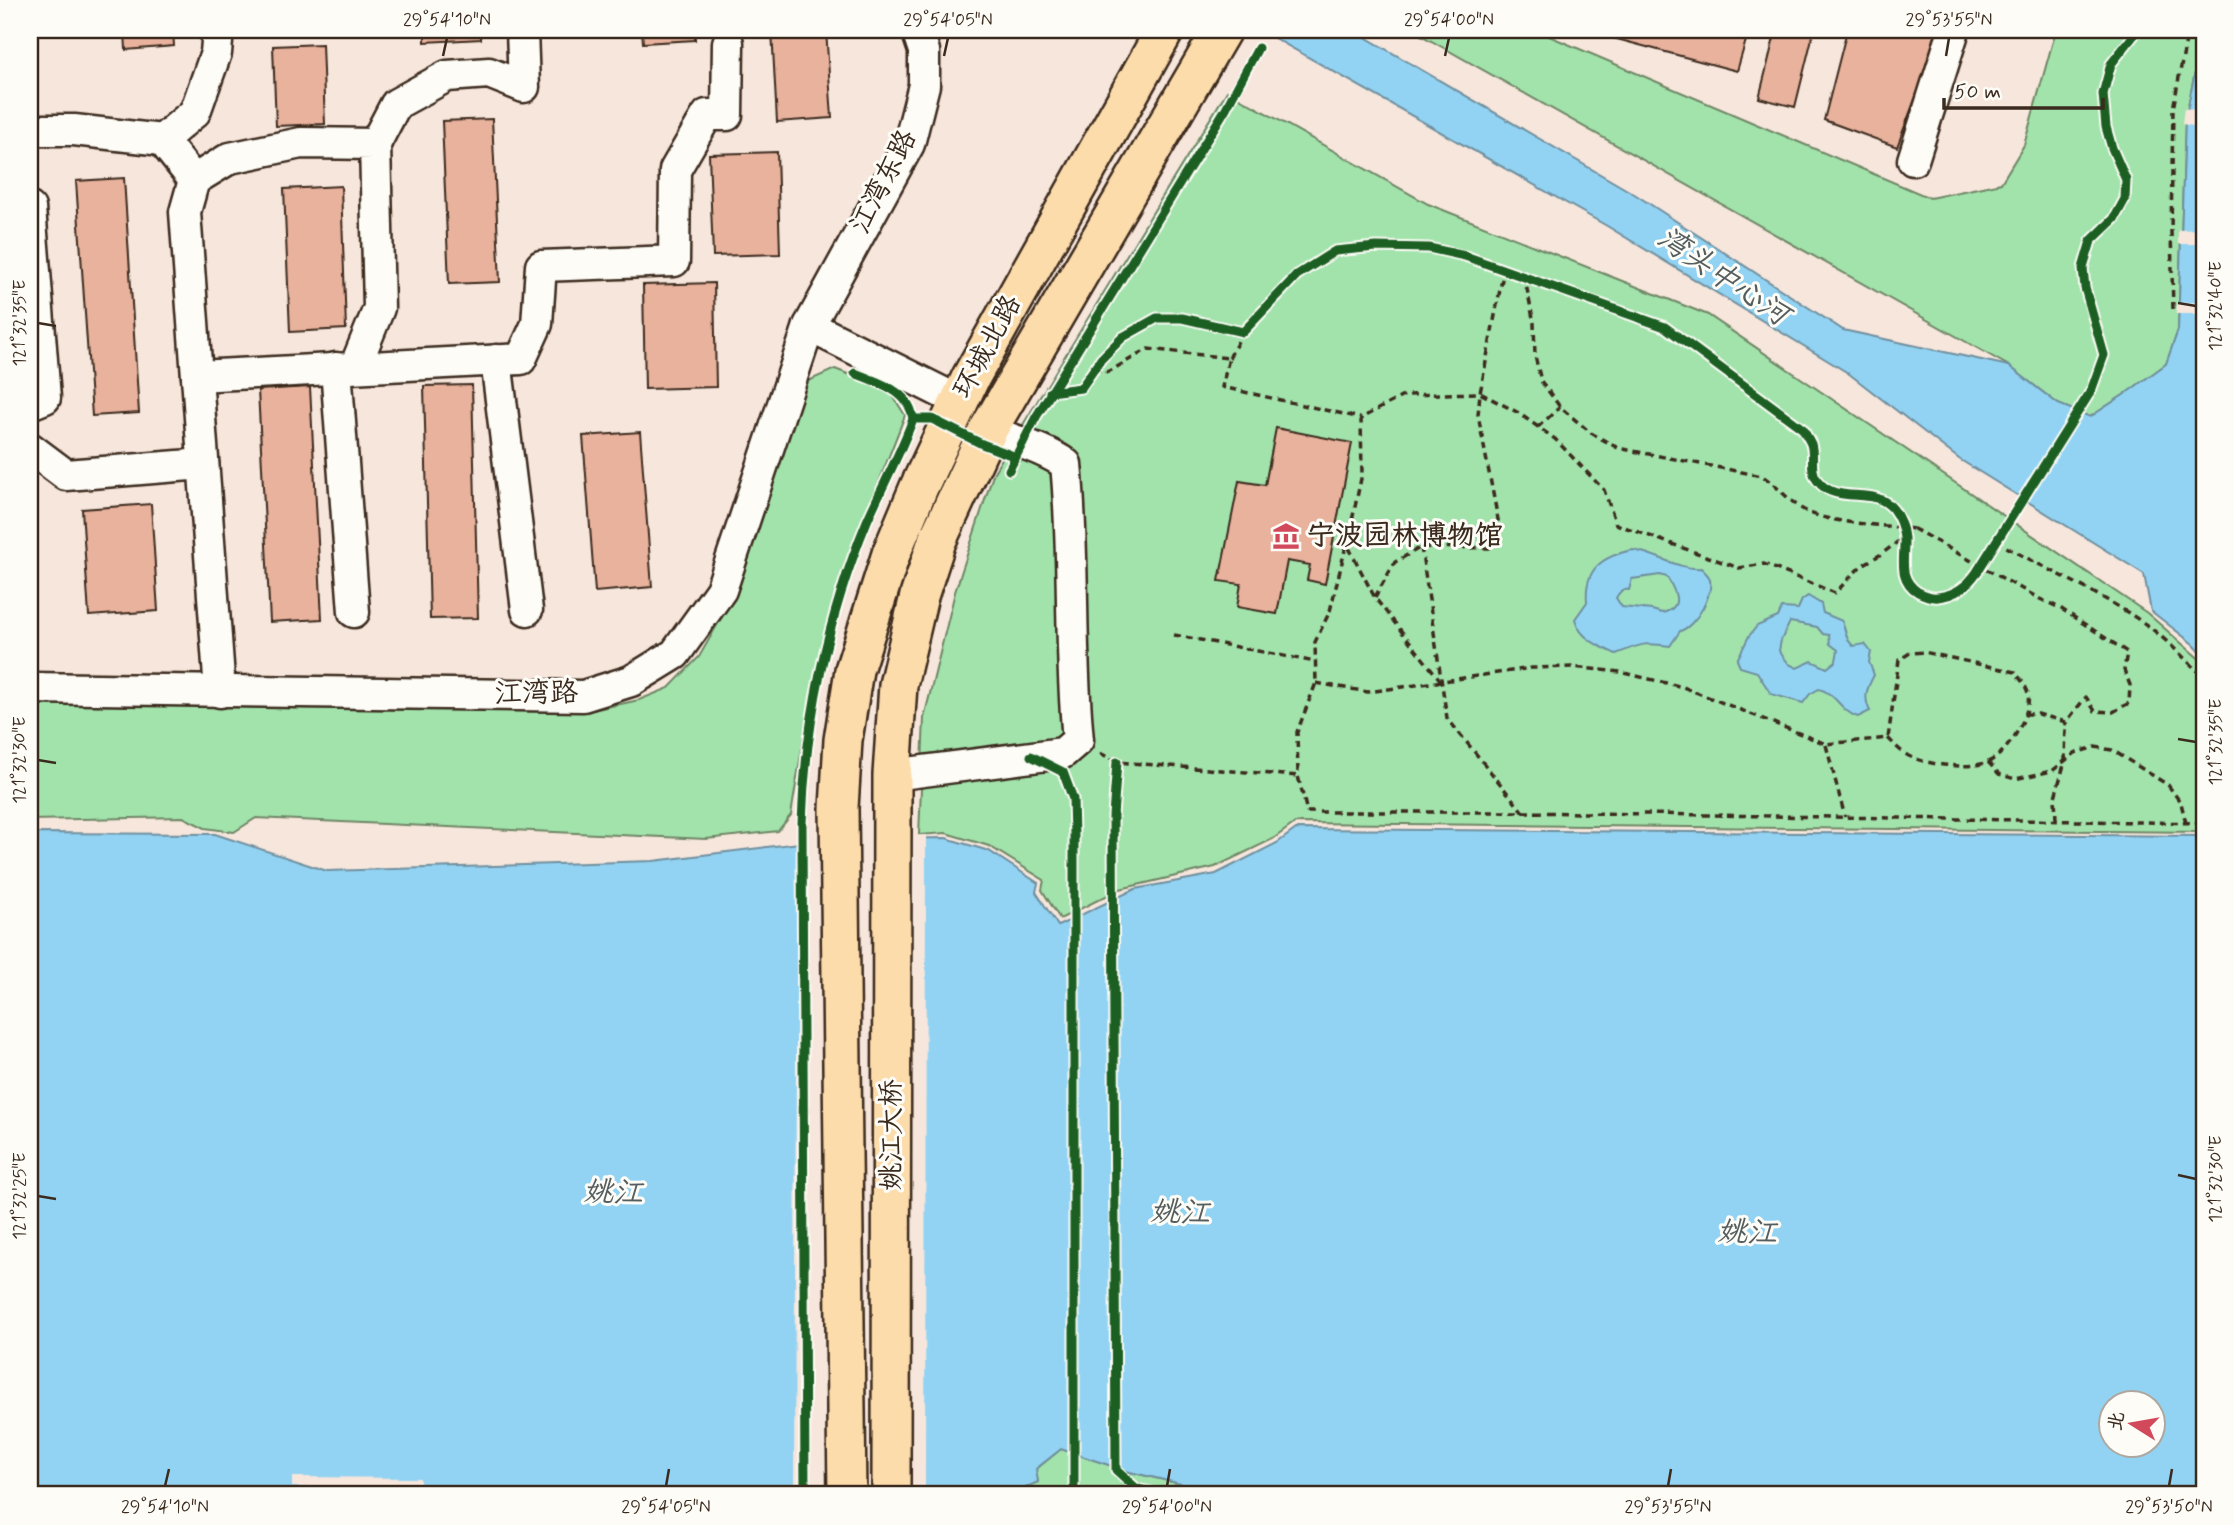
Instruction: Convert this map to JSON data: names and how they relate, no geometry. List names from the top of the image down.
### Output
{
  "streets": {
    "main road": ["环城北路", "姚江大桥"],
    "street": ["江湾东路", "江湾路"]
  },
  "crossings": [
    ["江湾东路", "江湾路"],
    ["环城北路", "姚江大桥"]
  ],
  "water": ["湾头中心河", "姚江"],
  "places": {
    "museum": ["宁波园林博物馆"]
  },
  "scale_bar": "50 m",
  "north": "left",
  "coordinates": [
    "29°54'10\"N",
    "29°54'05\"N",
    "29°54'00\"N",
    "29°53'55\"N",
    "121°32'40\"E",
    "121°32'35\"E",
    "121°32'30\"E",
    "121°32'25\"E",
    "29°53'50\"N"
  ]
}
